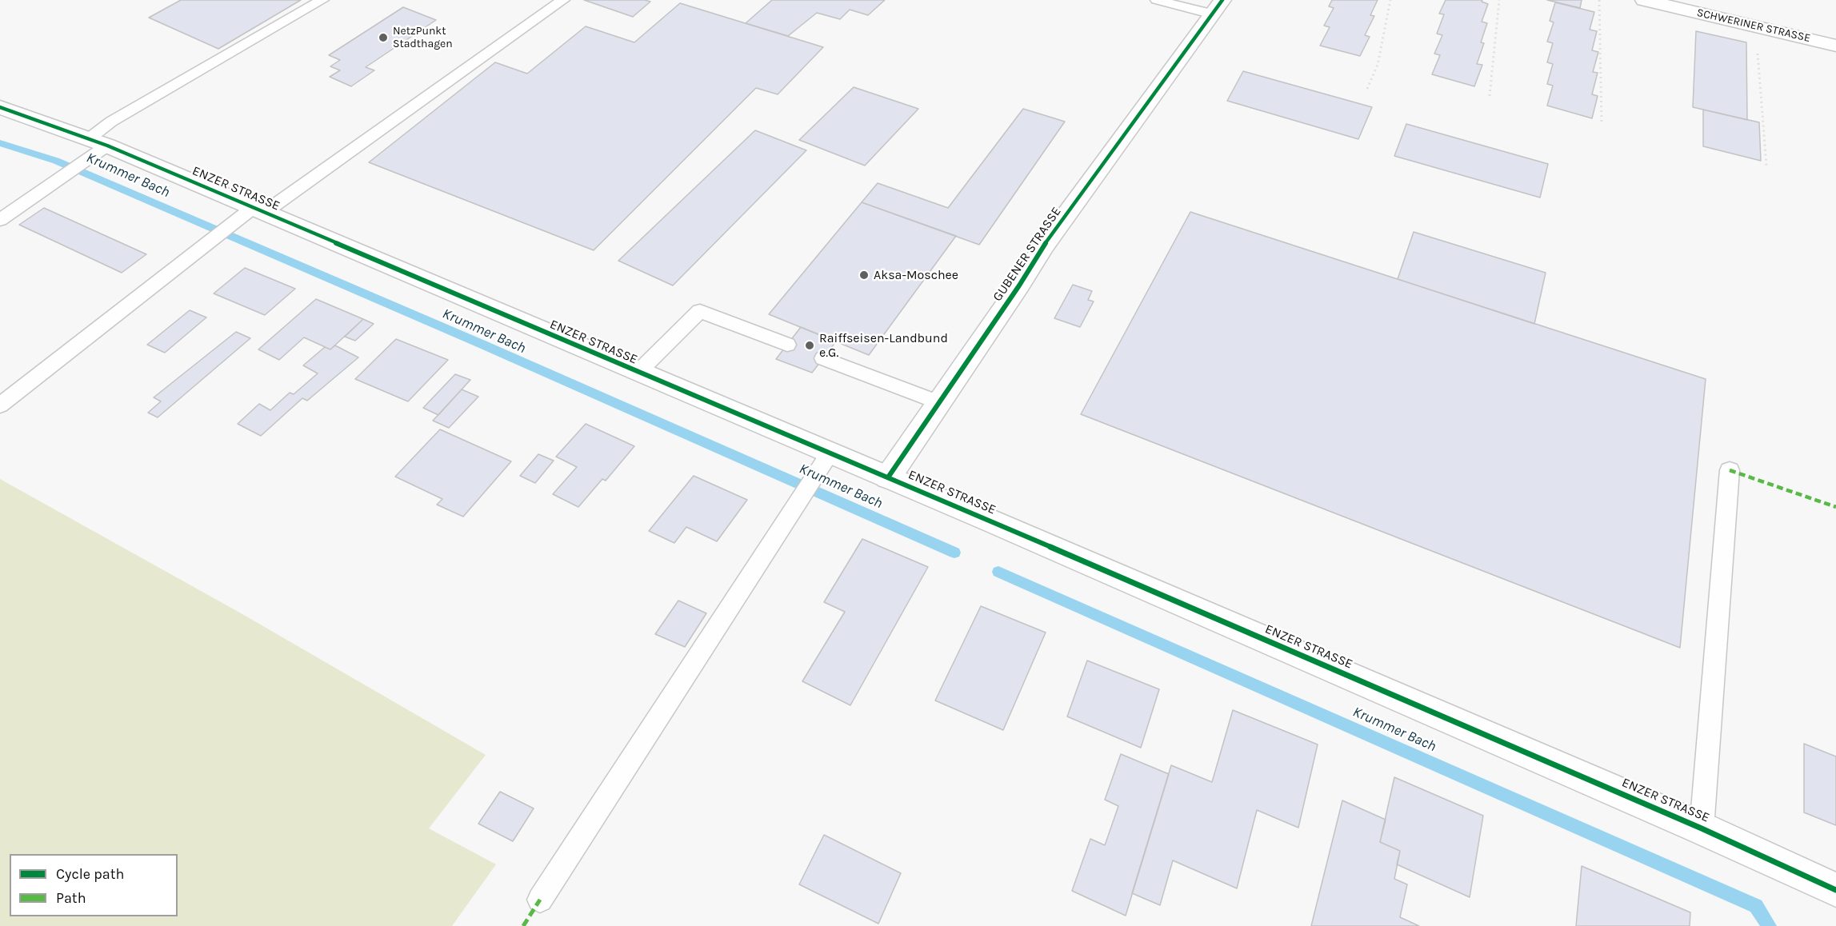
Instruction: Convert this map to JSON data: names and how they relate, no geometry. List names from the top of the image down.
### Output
{
  "streets": {
    "main road": ["SCHWERINER STRASSE", "ENZER STRASSE", "GUBENER STRASSE"]
  },
  "crossings": [
    ["ENZER STRASSE", "GUBENER STRASSE"]
  ],
  "water": ["Krummer Bach"],
  "places": ["NetzPunkt Stadthagen", "Aksa-Moschee", "Raiffseisen-Landbund e.G."],
  "legend": ["Cycle path", "Path"]
}
